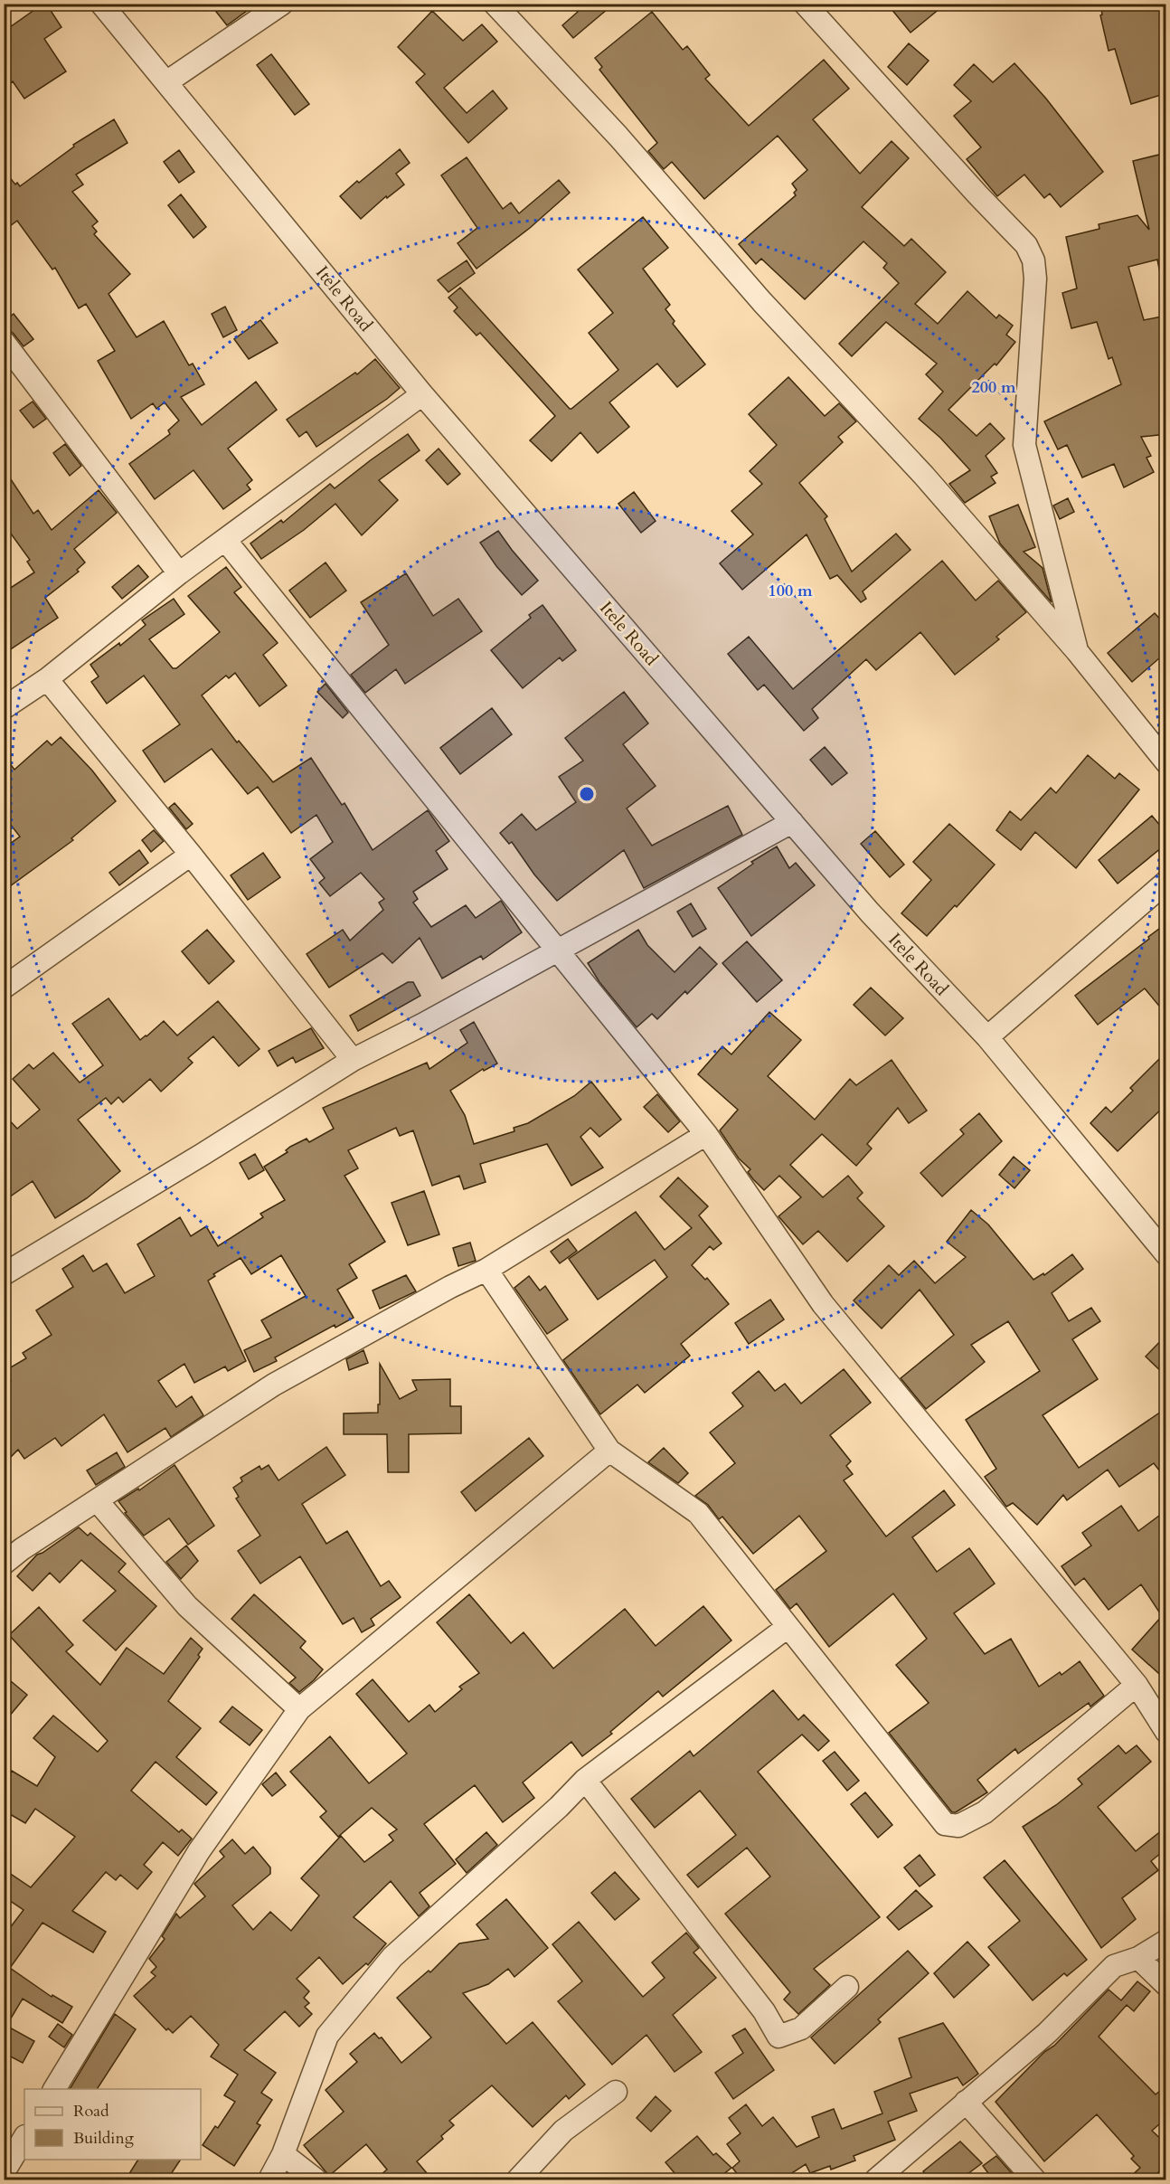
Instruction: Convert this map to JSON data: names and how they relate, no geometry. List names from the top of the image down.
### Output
{
  "streets": {
    "street": ["Itele Road"]
  },
  "legend": ["Road", "Building"],
  "rings": ["200 m", "100 m"]
}
